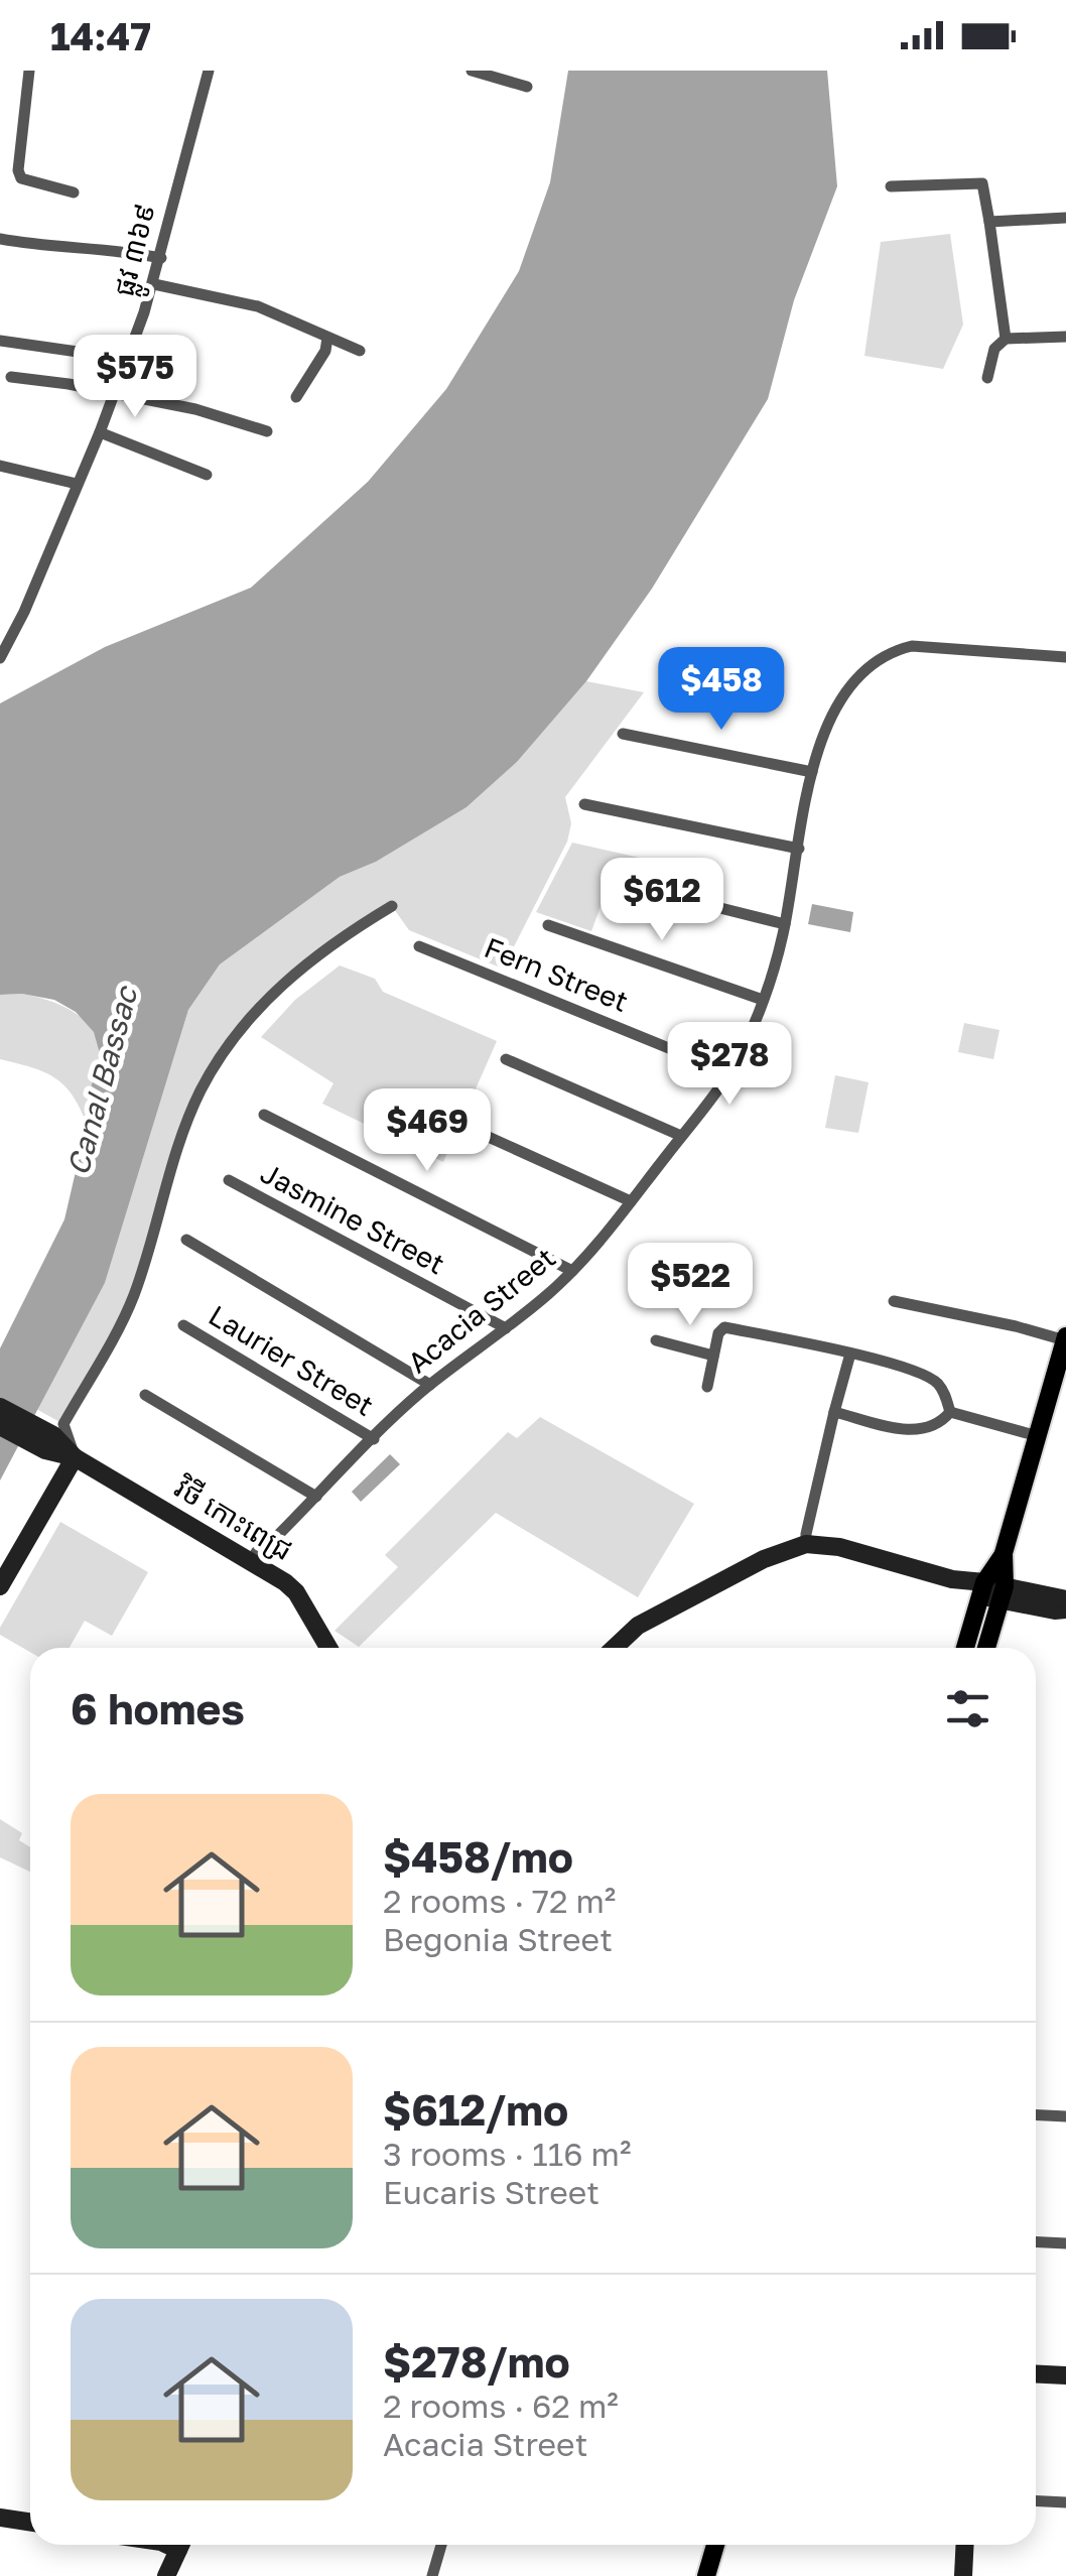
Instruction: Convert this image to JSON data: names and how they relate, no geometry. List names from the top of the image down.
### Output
{
  "streets": {
    "main road": ["វិថី កោះពេជ្រ"],
    "street": [
      "ផ្លូវ ៣៦៩",
      "Fern Street",
      "Jasmine Street",
      "Acacia Street",
      "Laurier Street"
    ]
  },
  "crossings": [
    ["Fern Street", "Acacia Street"],
    ["Jasmine Street", "Acacia Street"],
    ["Acacia Street", "Laurier Street"],
    ["Acacia Street", "វិថី កោះពេជ្រ"]
  ],
  "water": ["Canal Bassac"],
  "page": {
    "status": "14:47",
    "price": [
      "$575",
      "$458",
      "$612",
      "$278",
      "$469",
      "$522"
    ],
    "heading": "6 homes",
    "list": [
      {
        "name": "$458/mo",
        "note": "2 rooms · 72 m² · Begonia Street"
      },
      {
        "name": "$612/mo",
        "note": "3 rooms · 116 m² · Eucaris Street"
      },
      {
        "name": "$278/mo",
        "note": "2 rooms · 62 m² · Acacia Street"
      }
    ]
  }
}
